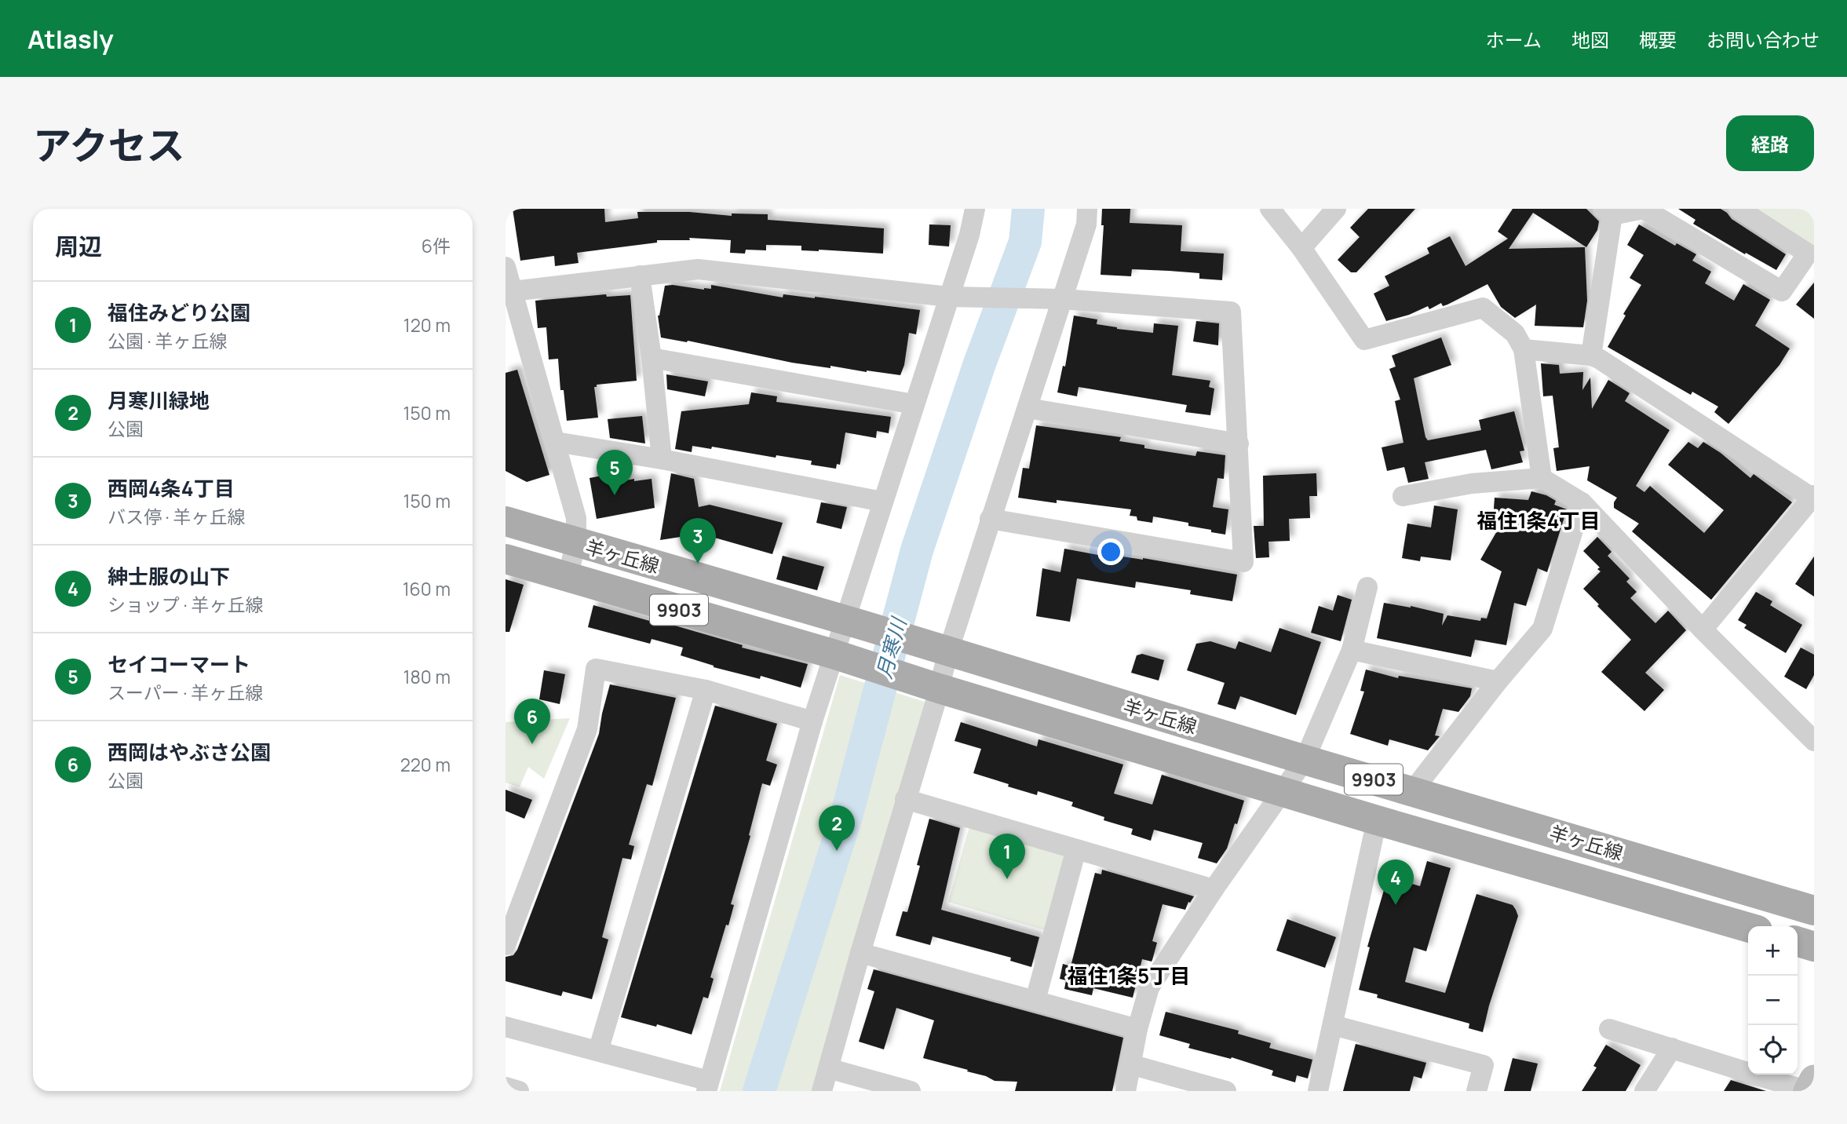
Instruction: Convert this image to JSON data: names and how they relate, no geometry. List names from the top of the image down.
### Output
{
  "streets": {
    "main road": ["羊ヶ丘線", "9903"]
  },
  "districts": ["福住1条4丁目", "福住1条5丁目"],
  "water": ["月寒川"],
  "page": {
    "header": "Atlasly",
    "nav": [
      "ホーム",
      "地図",
      "概要",
      "お問い合わせ"
    ],
    "title": "アクセス",
    "buttons": "経路",
    "heading": ["周辺", "6件"],
    "list": [
      {
        "mark": "1",
        "name": "福住みどり公園",
        "note": "公園 · 羊ヶ丘線",
        "value": "120 m"
      },
      {
        "mark": "2",
        "name": "月寒川緑地",
        "note": "公園",
        "value": "150 m"
      },
      {
        "mark": "3",
        "name": "西岡4条4丁目",
        "note": "バス停 · 羊ヶ丘線",
        "value": "150 m"
      },
      {
        "mark": "4",
        "name": "紳士服の山下",
        "note": "ショップ · 羊ヶ丘線",
        "value": "160 m"
      },
      {
        "mark": "5",
        "name": "セイコーマート",
        "note": "スーパー · 羊ヶ丘線",
        "value": "180 m"
      },
      {
        "mark": "6",
        "name": "西岡はやぶさ公園",
        "note": "公園",
        "value": "220 m"
      }
    ],
    "pins": [
      "5",
      "3",
      "6",
      "2",
      "1",
      "4"
    ],
    "map_buttons": ["+", "−"]
  }
}
